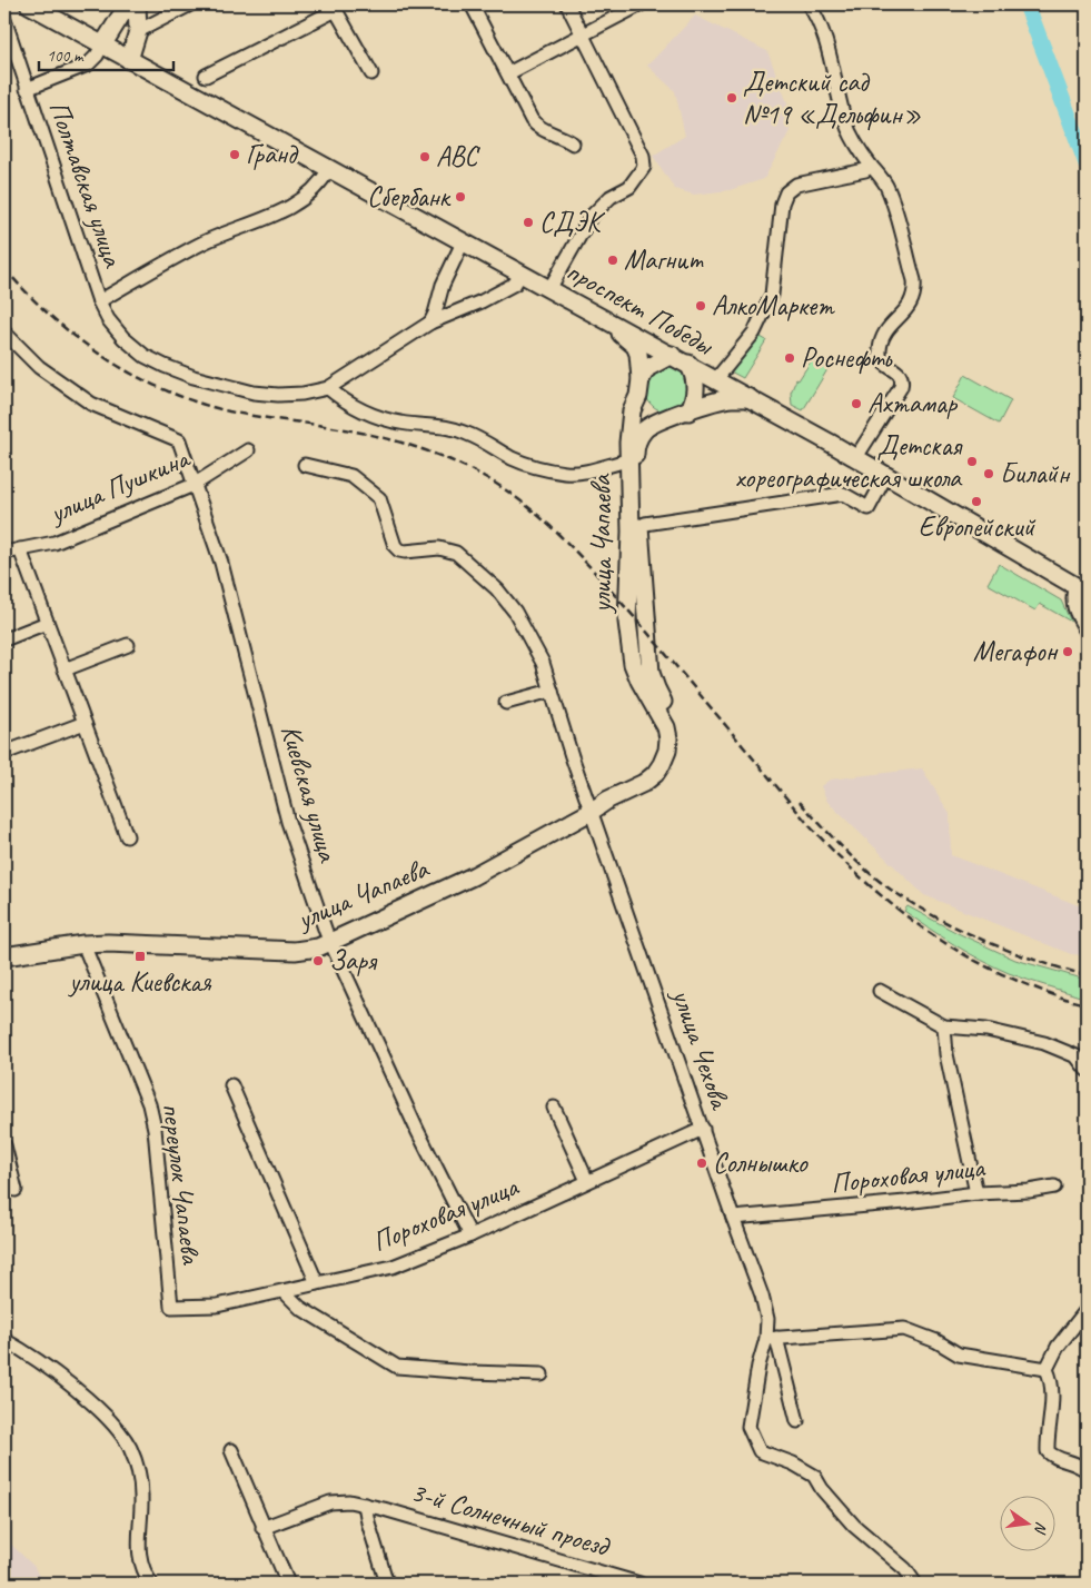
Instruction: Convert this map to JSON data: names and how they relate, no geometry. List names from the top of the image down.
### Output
{
  "streets": {
    "main road": ["проспект Победы", "улица Чапаева"],
    "street": [
      "Полтавская улица",
      "улица Пушкина",
      "Киевская улица",
      "улица Чехова",
      "Пороховая улица",
      "переулок Чапаева",
      "3-й Солнечный проезд"
    ]
  },
  "crossings": [
    ["проспект Победы", "улица Чапаева"],
    ["улица Пушкина", "Киевская улица"],
    ["улица Чапаева", "Киевская улица"],
    ["улица Чапаева", "улица Чехова"],
    ["улица Чапаева", "переулок Чапаева"],
    ["Киевская улица", "Пороховая улица"],
    ["улица Чехова", "Пороховая улица"],
    ["Пороховая улица", "переулок Чапаева"]
  ],
  "places": {
    "other": [
      "Детский сад №19 «Дельфин»",
      "Гранд",
      "ABC",
      "Сбербанк",
      "СДЭК",
      "Магнит",
      "АлкоМаркет",
      "Роснефть",
      "Ахтамар",
      "Детская хореографическая школа",
      "Билайн",
      "Европейский",
      "Мегафон",
      "Заря",
      "Солнышко"
    ],
    "transit": ["улица Киевская"]
  },
  "scale_bar": "100 m",
  "north": "right"
}
